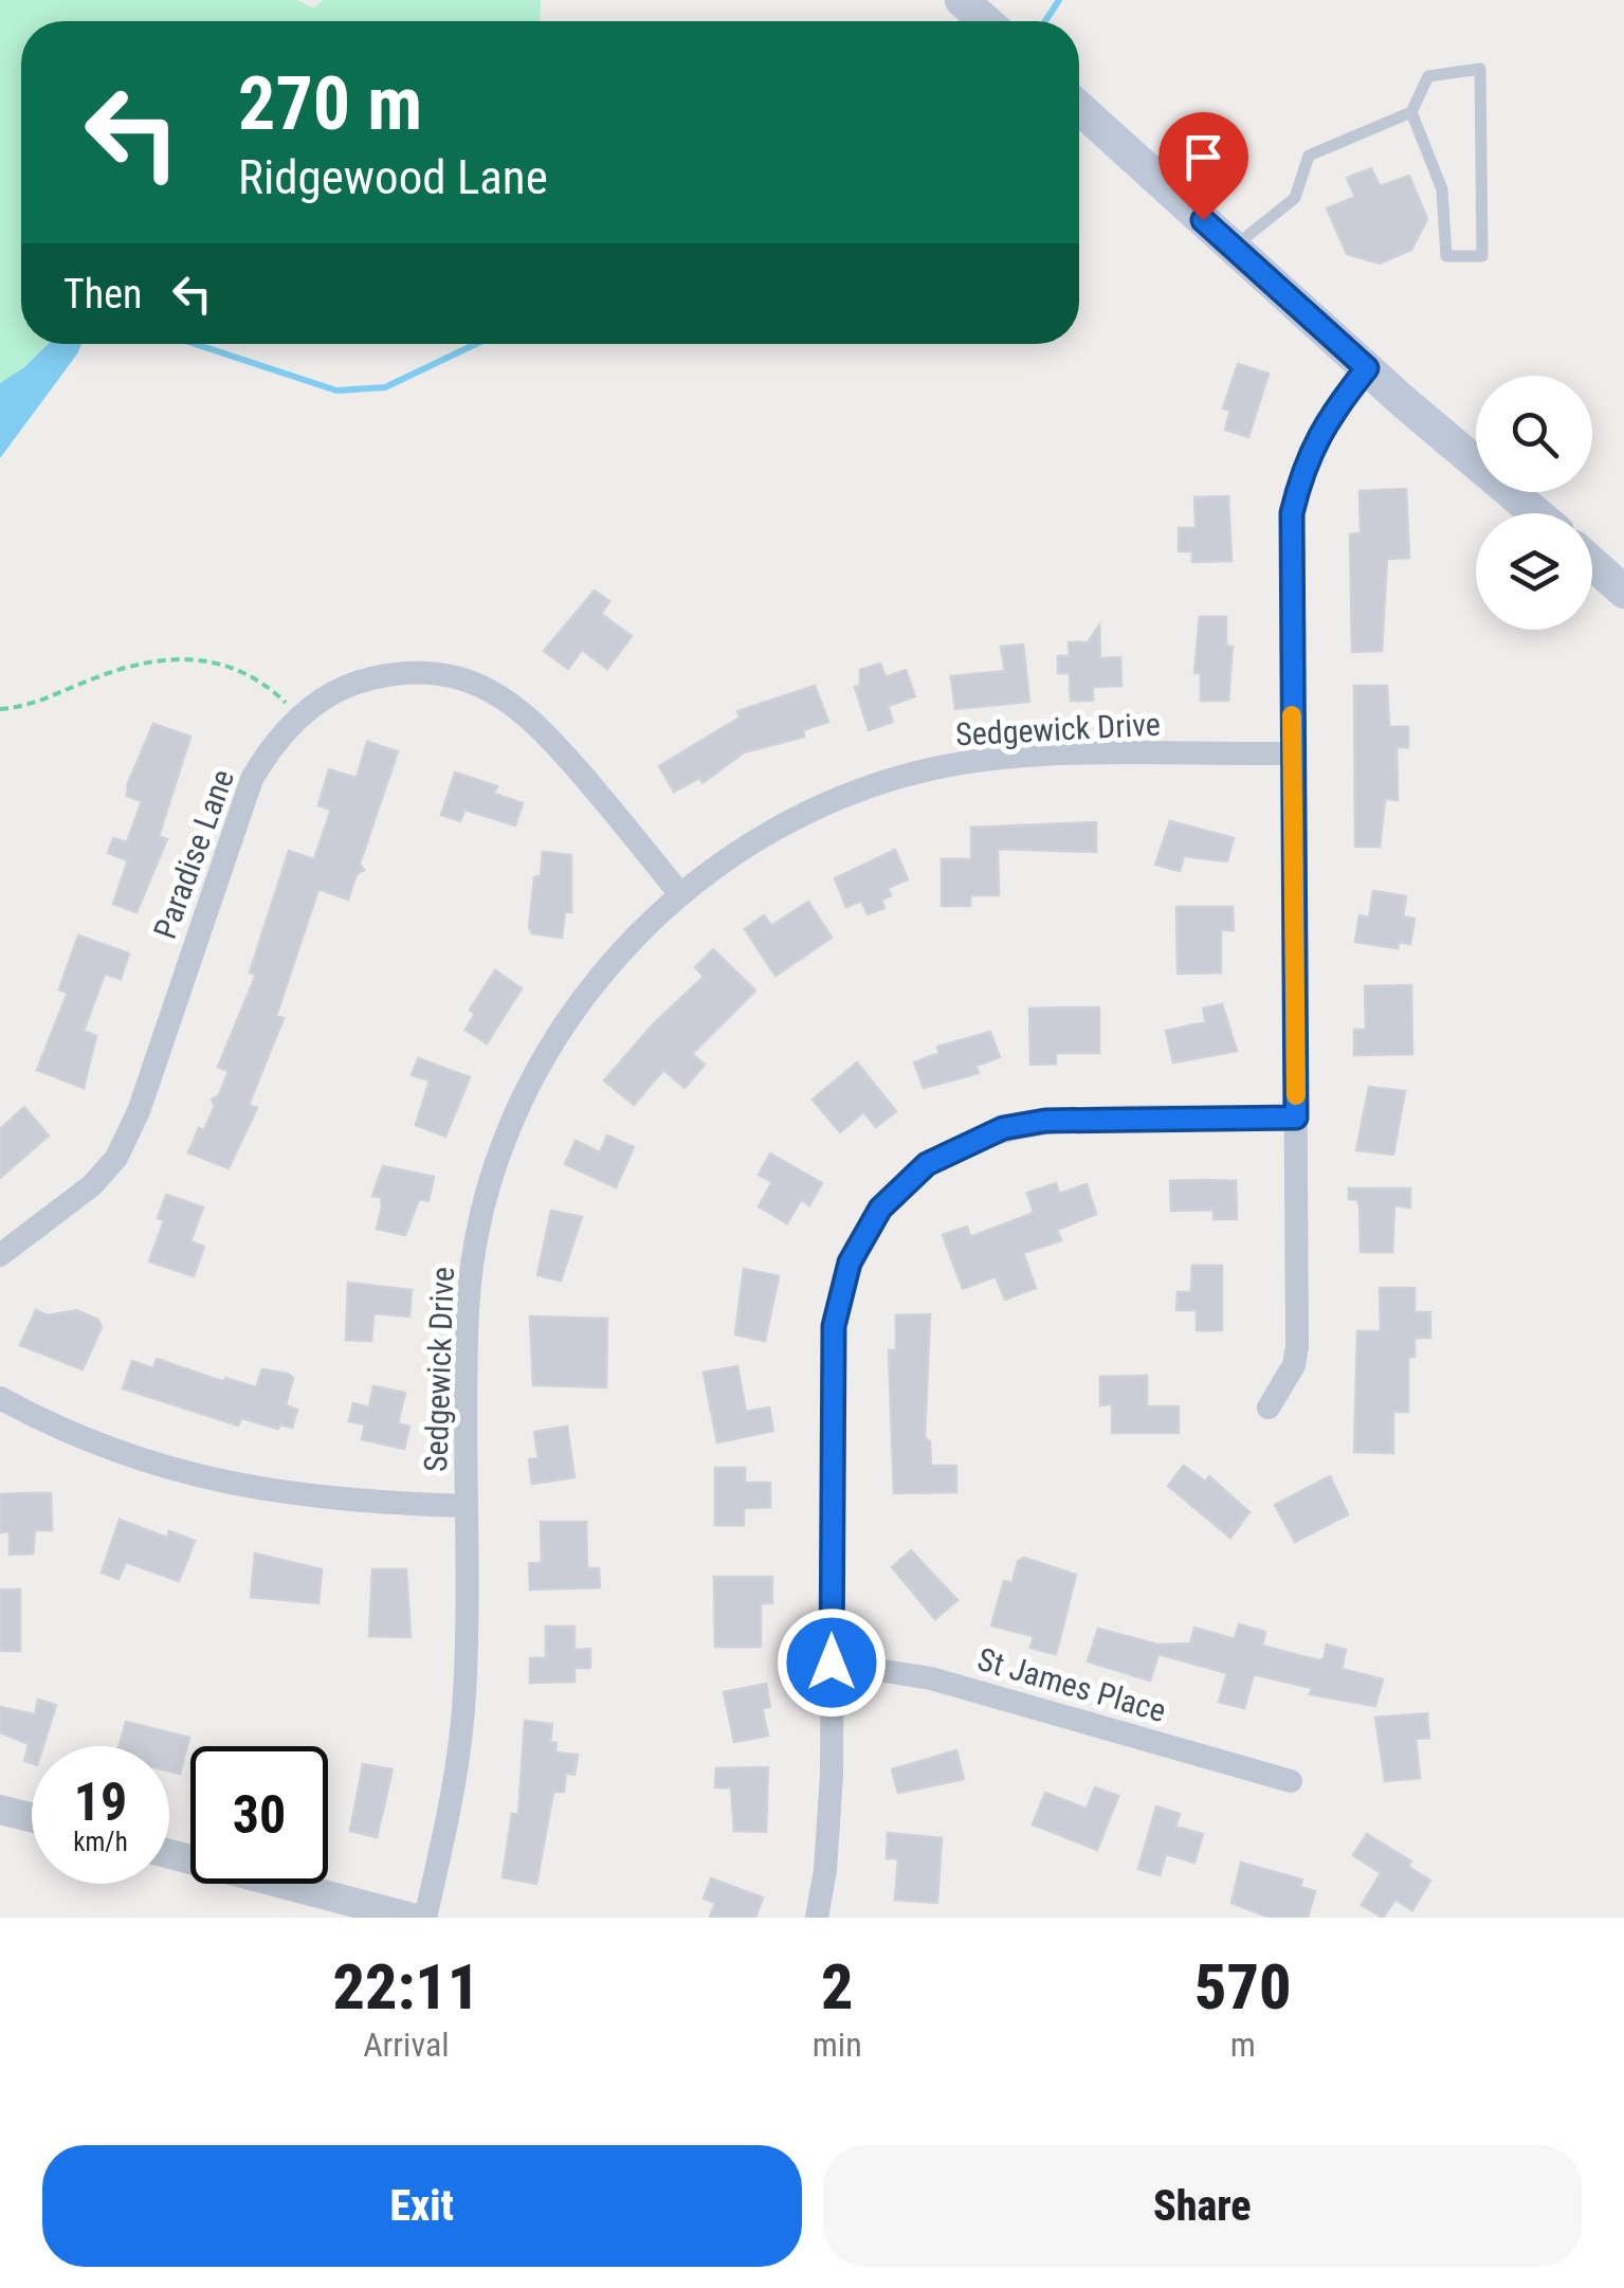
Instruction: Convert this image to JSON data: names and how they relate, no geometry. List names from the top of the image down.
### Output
{
  "streets": {
    "street": ["Sedgewick Drive", "Paradise Lane", "St James Place"]
  },
  "crossings": [
    ["Sedgewick Drive", "Paradise Lane"]
  ],
  "page": {
    "turn": ["270 m", "Ridgewood Lane"],
    "then": "Then",
    "speed": "19 km/h",
    "limit": "30",
    "eta": [
      "22:11",
      "Arrival",
      "2",
      "min",
      "570",
      "m"
    ],
    "buttons": ["Exit", "Share"]
  }
}
